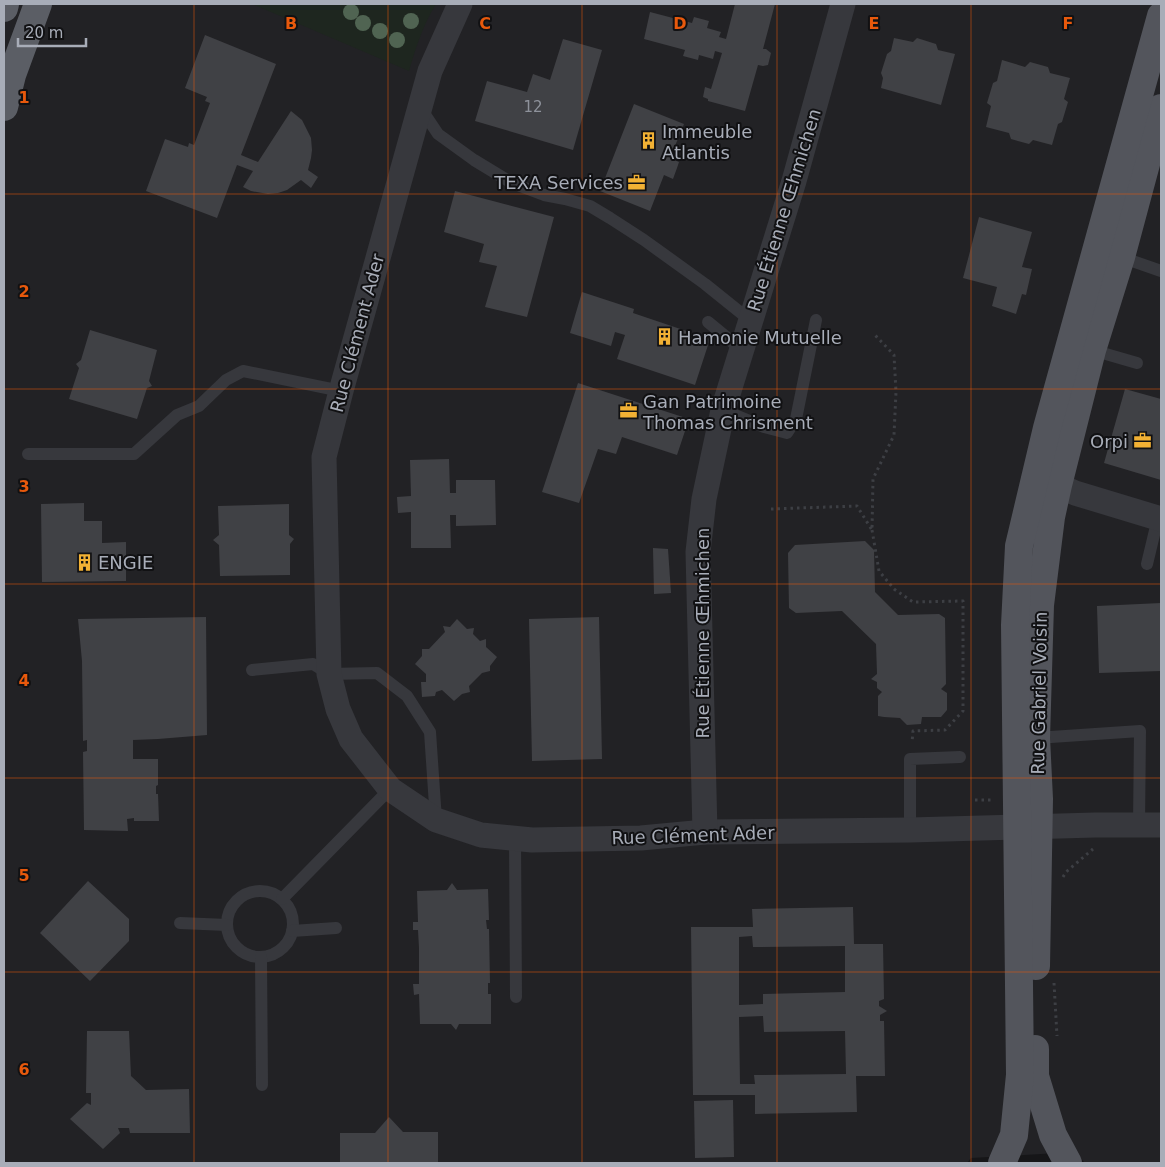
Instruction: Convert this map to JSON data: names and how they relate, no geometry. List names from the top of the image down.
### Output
{
  "streets": {
    "main road": ["Rue Gabriel Voisin"],
    "street": ["Rue Étienne Œhmichen", "Rue Clément Ader"]
  },
  "crossings": [
    ["Rue Étienne Œhmichen", "Rue Clément Ader"],
    ["Rue Clément Ader", "Rue Gabriel Voisin"]
  ],
  "places": {
    "building": ["Immeuble Atlantis", "Hamonie Mutuelle", "ENGIE"],
    "office": ["TEXA Services", "Gan Patrimoine Thomas Chrisment", "Orpi"]
  },
  "house_numbers": ["12"],
  "scale_bar": "20 m",
  "grid": {
    "columns": [
      "B",
      "C",
      "D",
      "E",
      "F"
    ],
    "rows": [
      "1",
      "2",
      "3",
      "4",
      "5",
      "6"
    ]
  }
}
